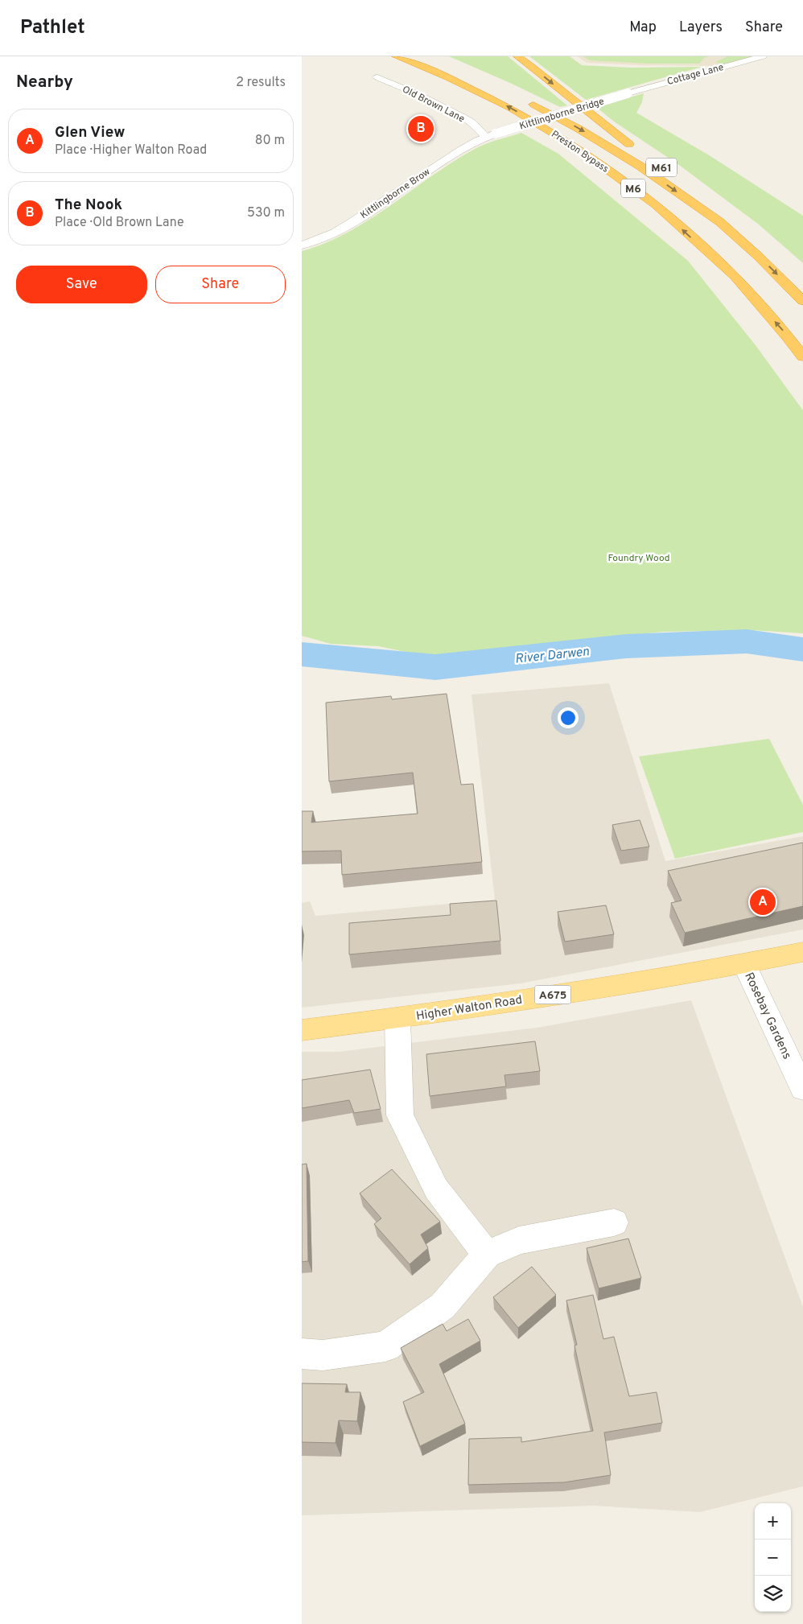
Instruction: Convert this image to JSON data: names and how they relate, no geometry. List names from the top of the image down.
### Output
{
  "streets": {
    "highway": ["Preston Bypass", "M61", "M6"],
    "main road": ["A675", "Higher Walton Road"],
    "street": [
      "Cottage Lane",
      "Old Brown Lane",
      "Kittlingborne Bridge",
      "Kittlingborne Brow",
      "Rosebay Gardens"
    ]
  },
  "crossings": [
    ["Cottage Lane", "Kittlingborne Bridge"],
    ["Old Brown Lane", "Kittlingborne Bridge"],
    ["Old Brown Lane", "Kittlingborne Brow"],
    ["Kittlingborne Bridge", "Kittlingborne Brow"],
    ["Higher Walton Road", "Rosebay Gardens"]
  ],
  "water": ["River Darwen"],
  "parks": ["Foundry Wood"],
  "page": {
    "header": "Pathlet",
    "nav": ["Map", "Layers", "Share"],
    "heading": ["Nearby", "2 results"],
    "list": [
      {
        "mark": "A",
        "name": "Glen View",
        "note": "Place · Higher Walton Road",
        "value": "80 m"
      },
      {
        "mark": "B",
        "name": "The Nook",
        "note": "Place · Old Brown Lane",
        "value": "530 m"
      }
    ],
    "pins": ["B", "A"],
    "buttons": ["Save", "Share"],
    "map_buttons": ["+", "−"]
  }
}
